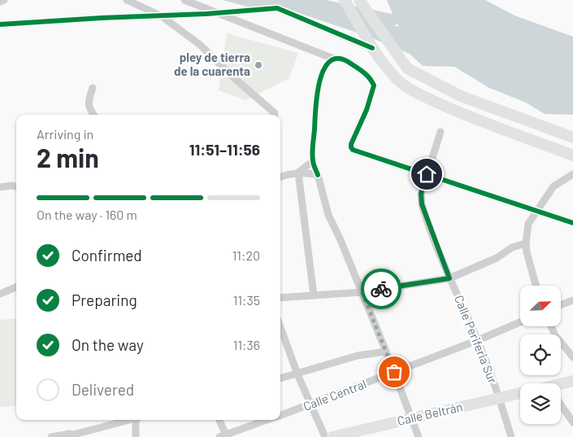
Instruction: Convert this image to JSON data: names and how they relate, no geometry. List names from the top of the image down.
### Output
{
  "streets": {
    "street": ["Calle Periferia Sur", "Calle Central", "Calle Beltrán"]
  },
  "crossings": [
    ["Calle Periferia Sur", "Calle Central"],
    ["Calle Periferia Sur", "Calle Beltrán"]
  ],
  "places": ["pley de tierra de la cuarenta"],
  "north": "top right",
  "page": {
    "heading": ["2 min", "Arriving in", "11:51–11:56"],
    "bar": "On the way · 160 m",
    "list": [
      ["Confirmed", "11:20"],
      ["Preparing", "11:35"],
      ["On the way", "11:36"],
      "Delivered"
    ]
  }
}
